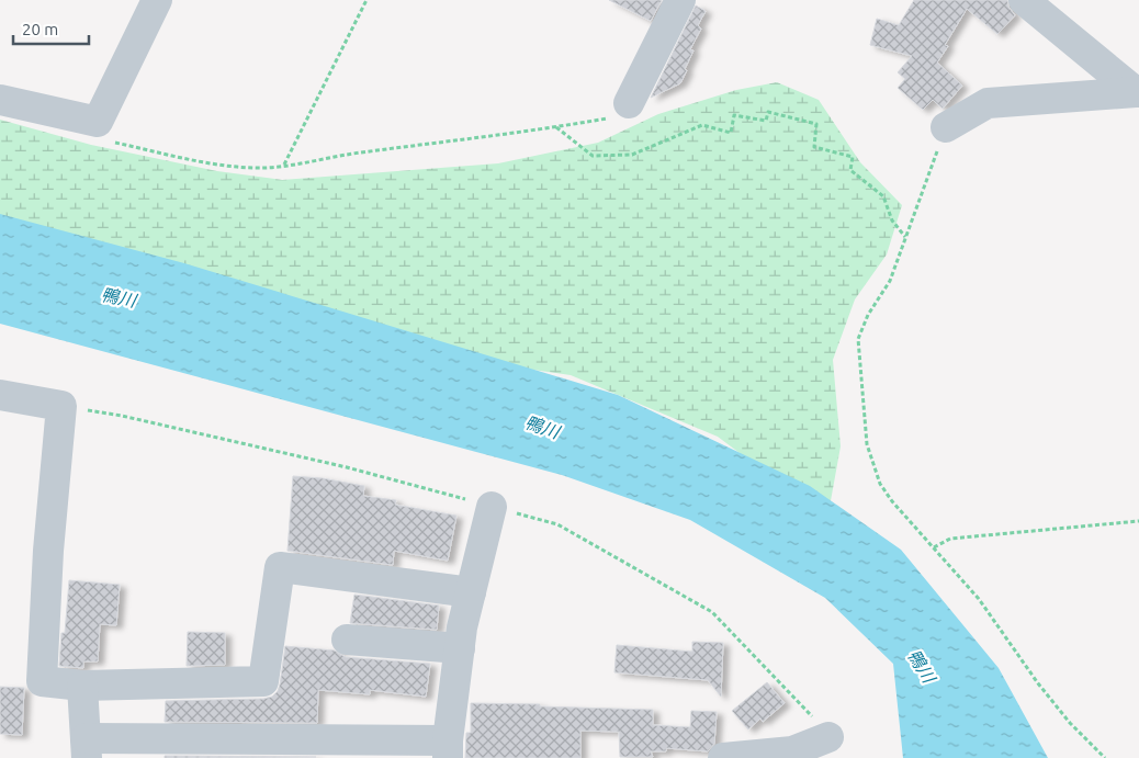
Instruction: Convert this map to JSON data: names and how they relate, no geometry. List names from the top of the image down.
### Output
{
  "water": ["鴨川"],
  "scale_bar": "20 m"
}
